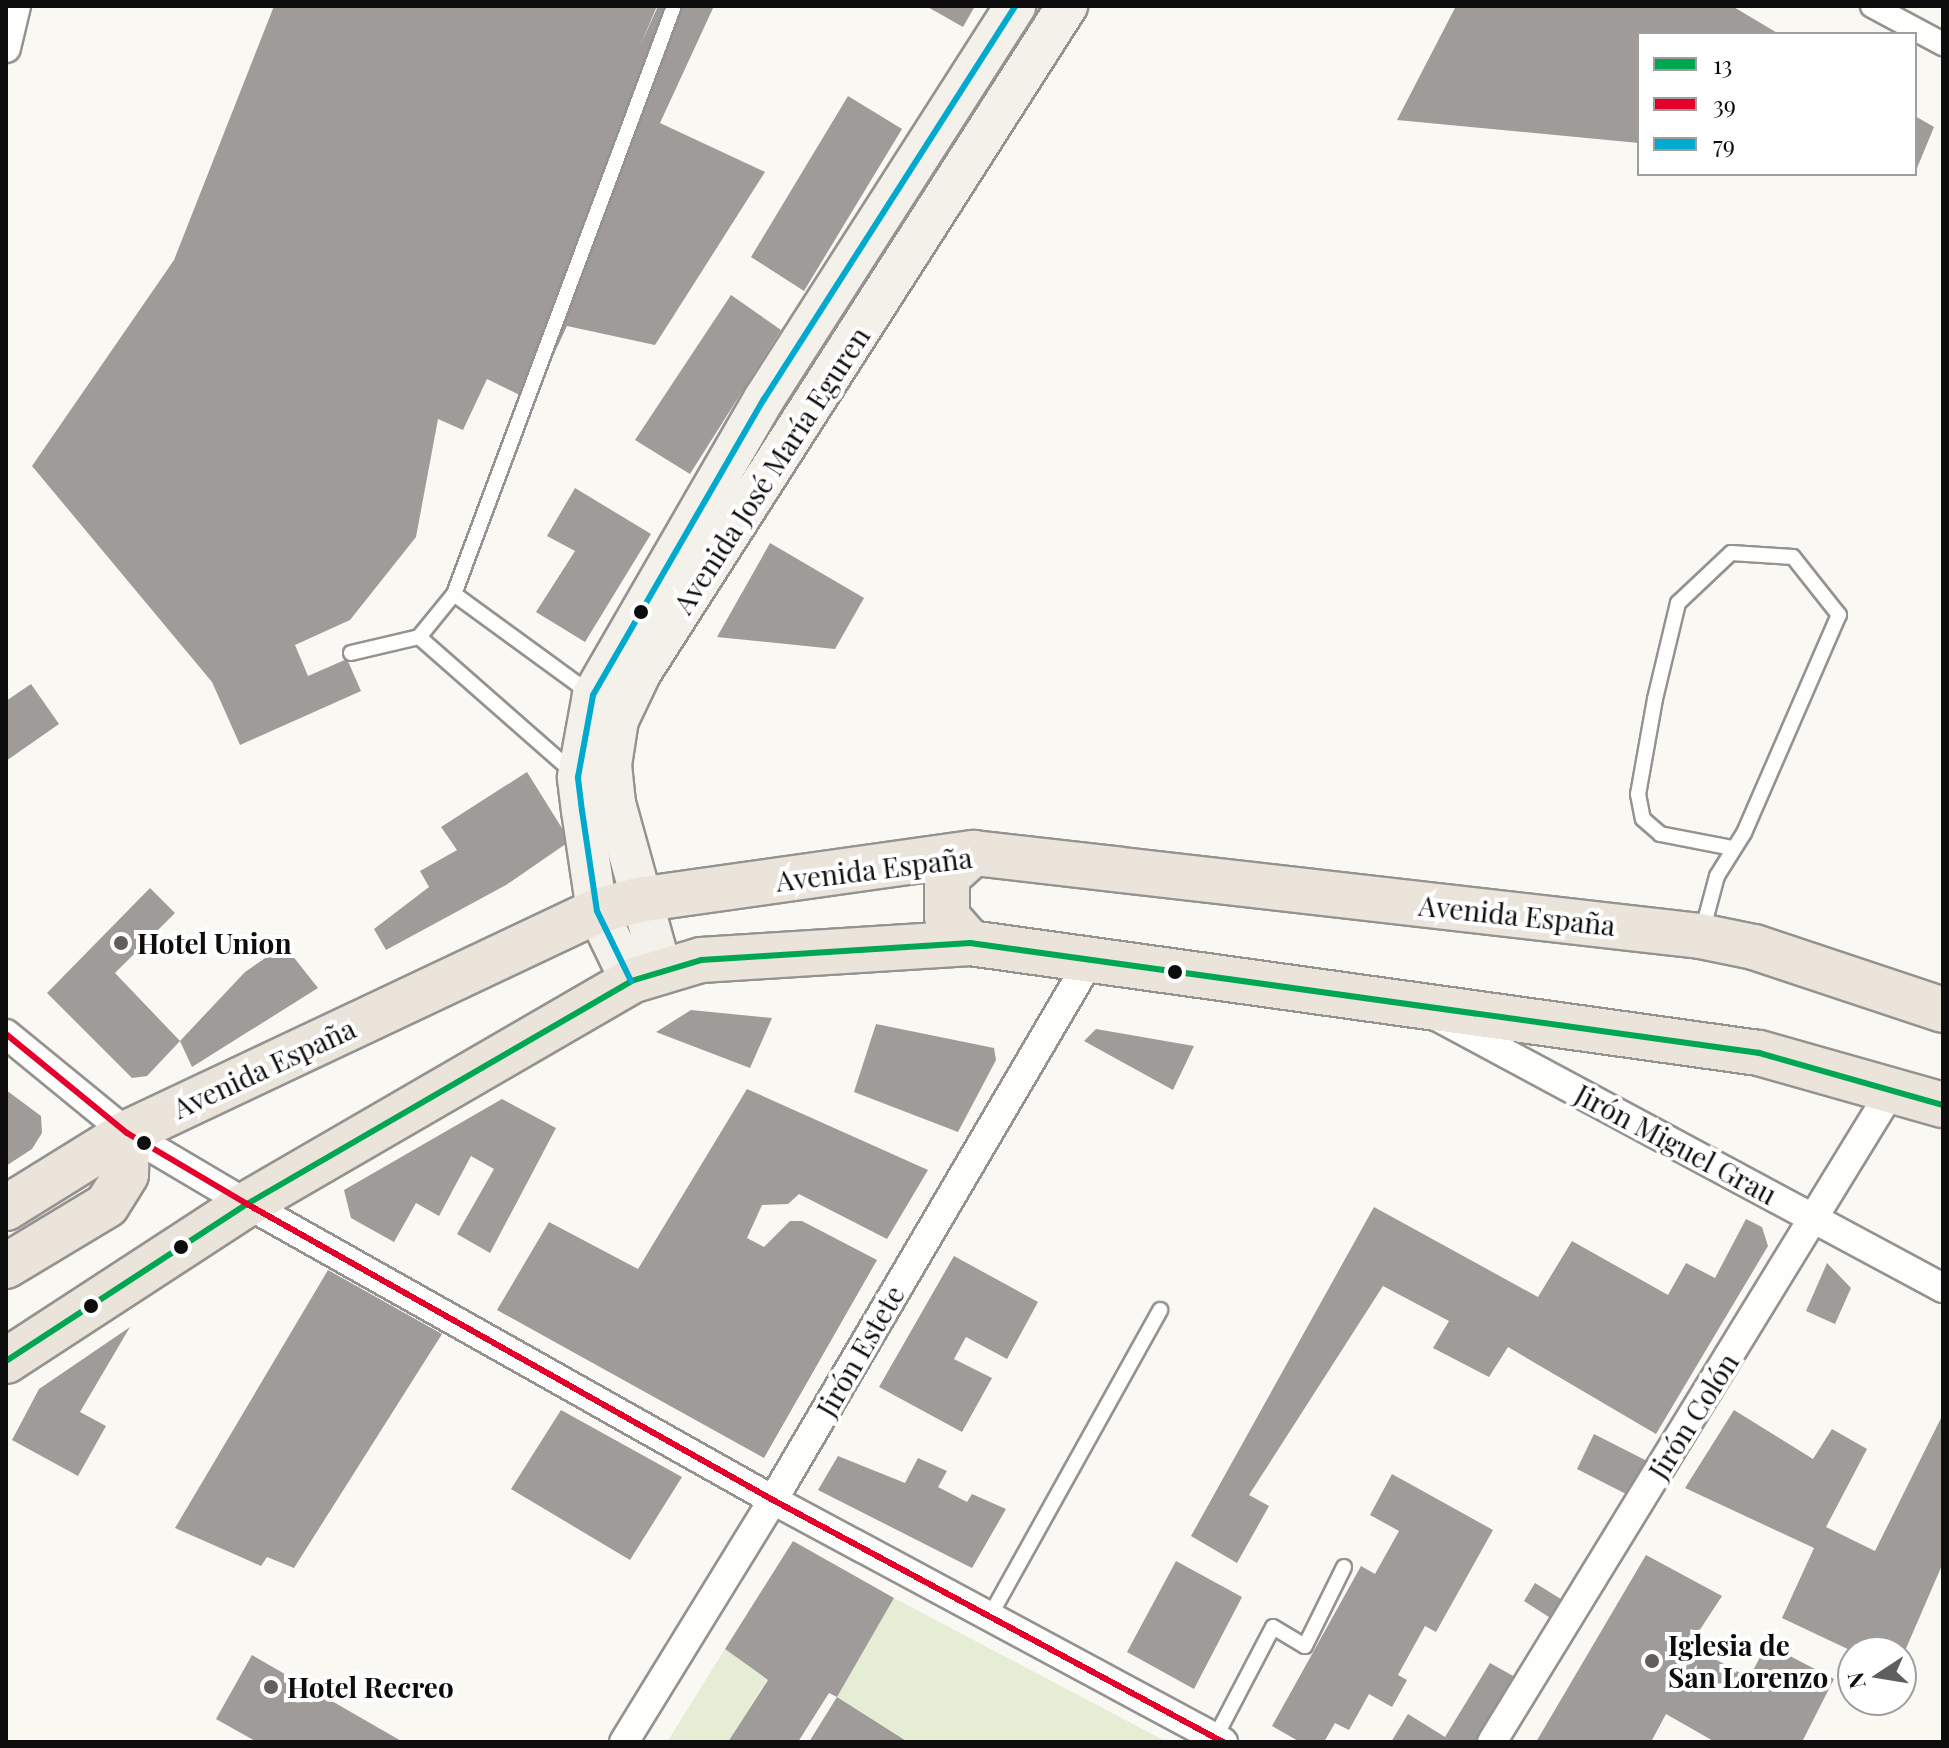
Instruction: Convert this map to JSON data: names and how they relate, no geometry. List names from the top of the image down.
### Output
{
  "streets": {
    "main road": ["Avenida José María Eguren", "Avenida España"],
    "street": ["Jirón Miguel Grau", "Jirón Estete", "Jirón Colón"]
  },
  "crossings": [
    ["Avenida José María Eguren", "Avenida España"],
    ["Jirón Miguel Grau", "Jirón Colón"]
  ],
  "places": ["Hotel Union", "Iglesia de San Lorenzo", "Hotel Recreo"],
  "lines": ["transit line 79", "transit line 13", "transit line 39"],
  "legend": ["13", "39", "79"],
  "north": "left"
}
